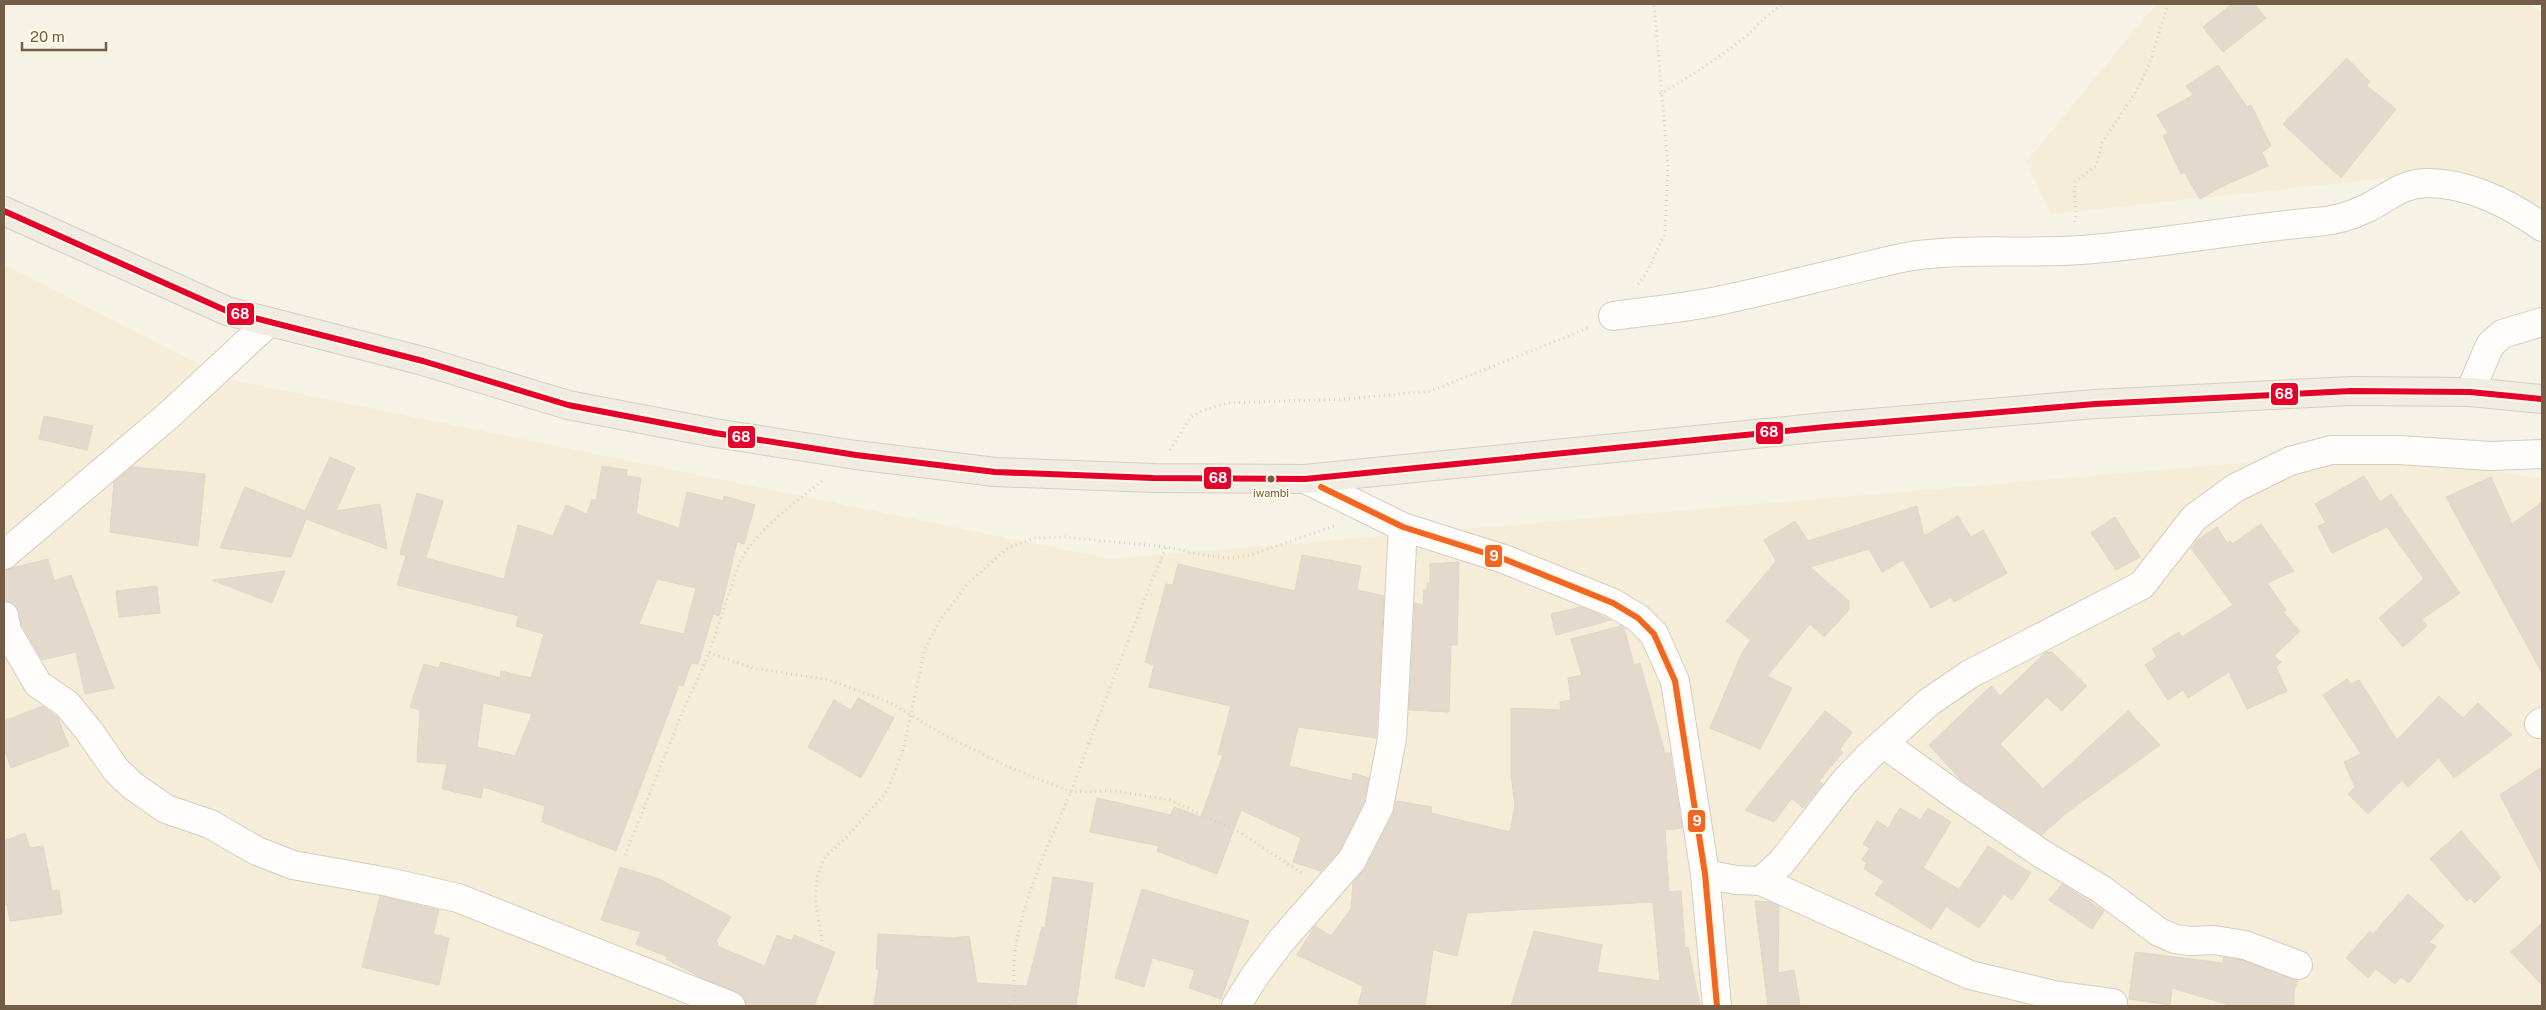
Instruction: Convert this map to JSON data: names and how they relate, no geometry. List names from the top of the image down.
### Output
{
  "places": ["iwambi"],
  "lines": ["transit line 68", "transit line 9"],
  "scale_bar": "20 m"
}
